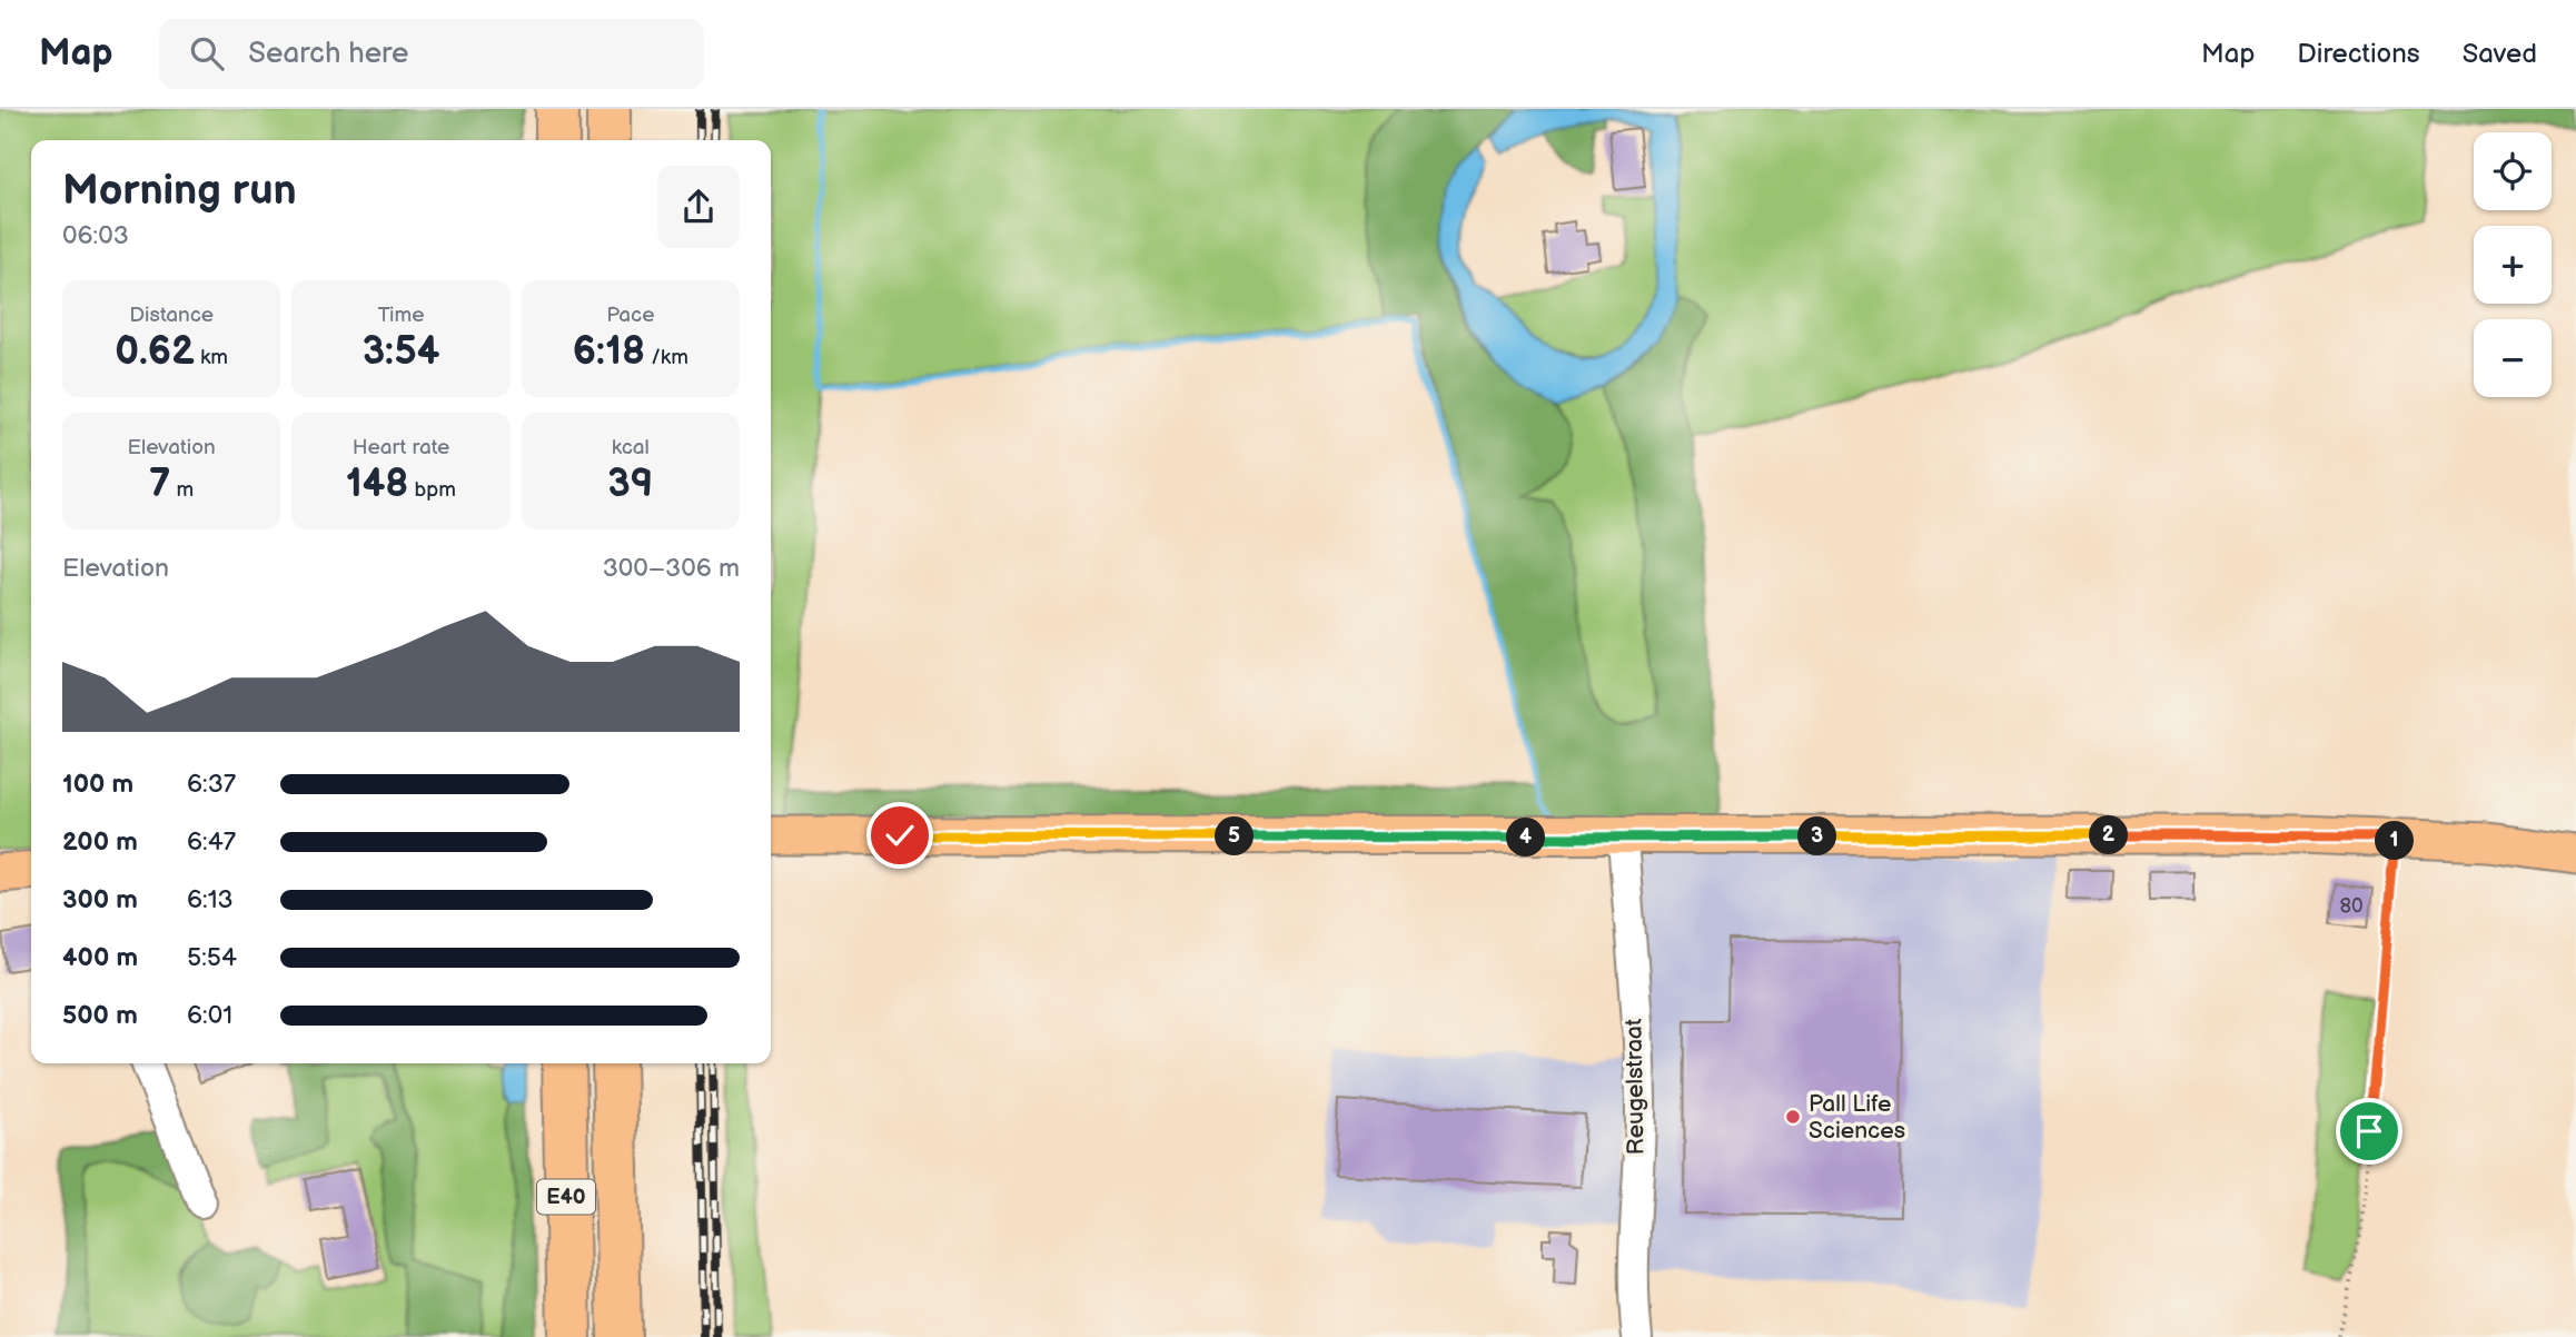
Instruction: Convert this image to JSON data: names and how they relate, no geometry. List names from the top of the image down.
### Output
{
  "streets": {
    "highway": ["E40"],
    "street": ["Reugelstraat"]
  },
  "places": ["Pall Life Sciences"],
  "house_numbers": ["80"],
  "page": {
    "header": "Map",
    "search": "Search here",
    "nav": ["Map", "Directions", "Saved"],
    "map_buttons": ["+", "−"],
    "heading": ["Morning run", "06:03"],
    "stats": [
      ["Distance", "0.62 km"],
      ["Time", "3:54"],
      ["Pace", "6:18 /km"],
      ["Elevation", "7 m"],
      ["Heart rate", "148 bpm"],
      ["kcal", "39"]
    ],
    "chart": ["Elevation", "300–306 m"],
    "list": [
      {
        "name": "100 m",
        "note": "6:37"
      },
      {
        "name": "200 m",
        "note": "6:47"
      },
      {
        "name": "300 m",
        "note": "6:13"
      },
      {
        "name": "400 m",
        "note": "5:54"
      },
      {
        "name": "500 m",
        "note": "6:01"
      }
    ],
    "pins": [
      "2",
      "3",
      "5",
      "4",
      "1"
    ]
  }
}
